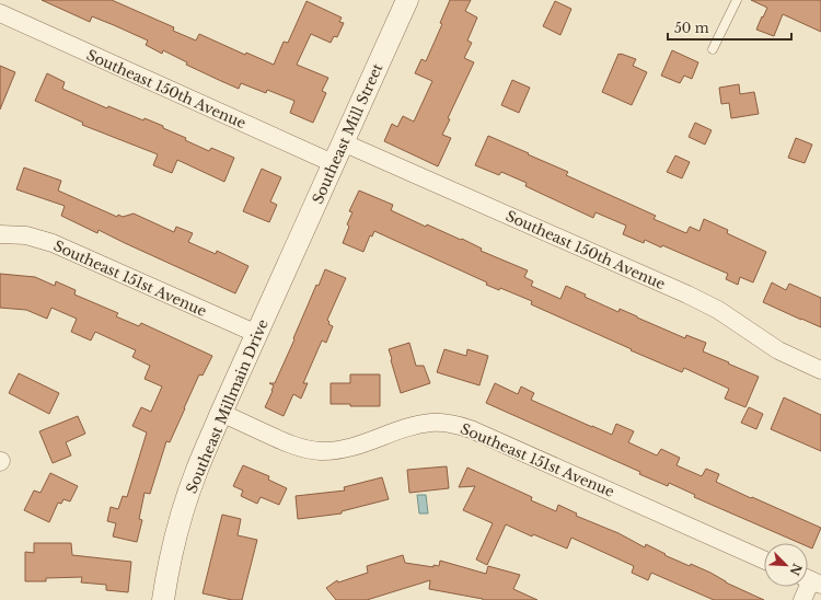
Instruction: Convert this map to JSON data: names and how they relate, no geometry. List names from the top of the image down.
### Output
{
  "streets": {
    "street": [
      "Southeast 150th Avenue",
      "Southeast Mill Street",
      "Southeast 151st Avenue",
      "Southeast Millmain Drive"
    ]
  },
  "crossings": [
    ["Southeast 150th Avenue", "Southeast Mill Street"],
    ["Southeast Mill Street", "Southeast Millmain Drive"],
    ["Southeast 151st Avenue", "Southeast Millmain Drive"]
  ],
  "scale_bar": "50 m",
  "north": "bottom right"
}
